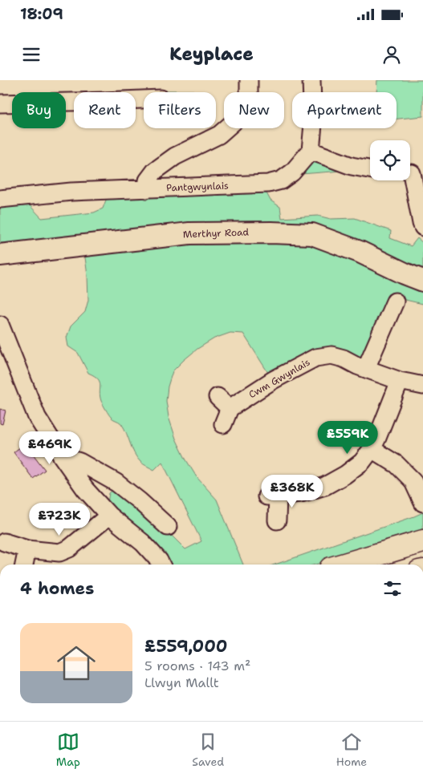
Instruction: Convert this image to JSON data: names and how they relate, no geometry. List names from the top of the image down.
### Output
{
  "streets": {
    "main road": ["Merthyr Road"],
    "street": ["Pantgwynlais", "Cwm Gwynlais"]
  },
  "page": {
    "status": "18:09",
    "header": "Keyplace",
    "chip": [
      "Buy",
      "Rent",
      "Filters",
      "New",
      "Apartment"
    ],
    "price": [
      "£559K",
      "£469K",
      "£368K",
      "£723K"
    ],
    "heading": "4 homes",
    "list": [
      {
        "name": "£559,000",
        "note": "5 rooms · 143 m² · Llwyn Mallt"
      }
    ],
    "tabs": ["Map", "Saved", "Home"]
  }
}
